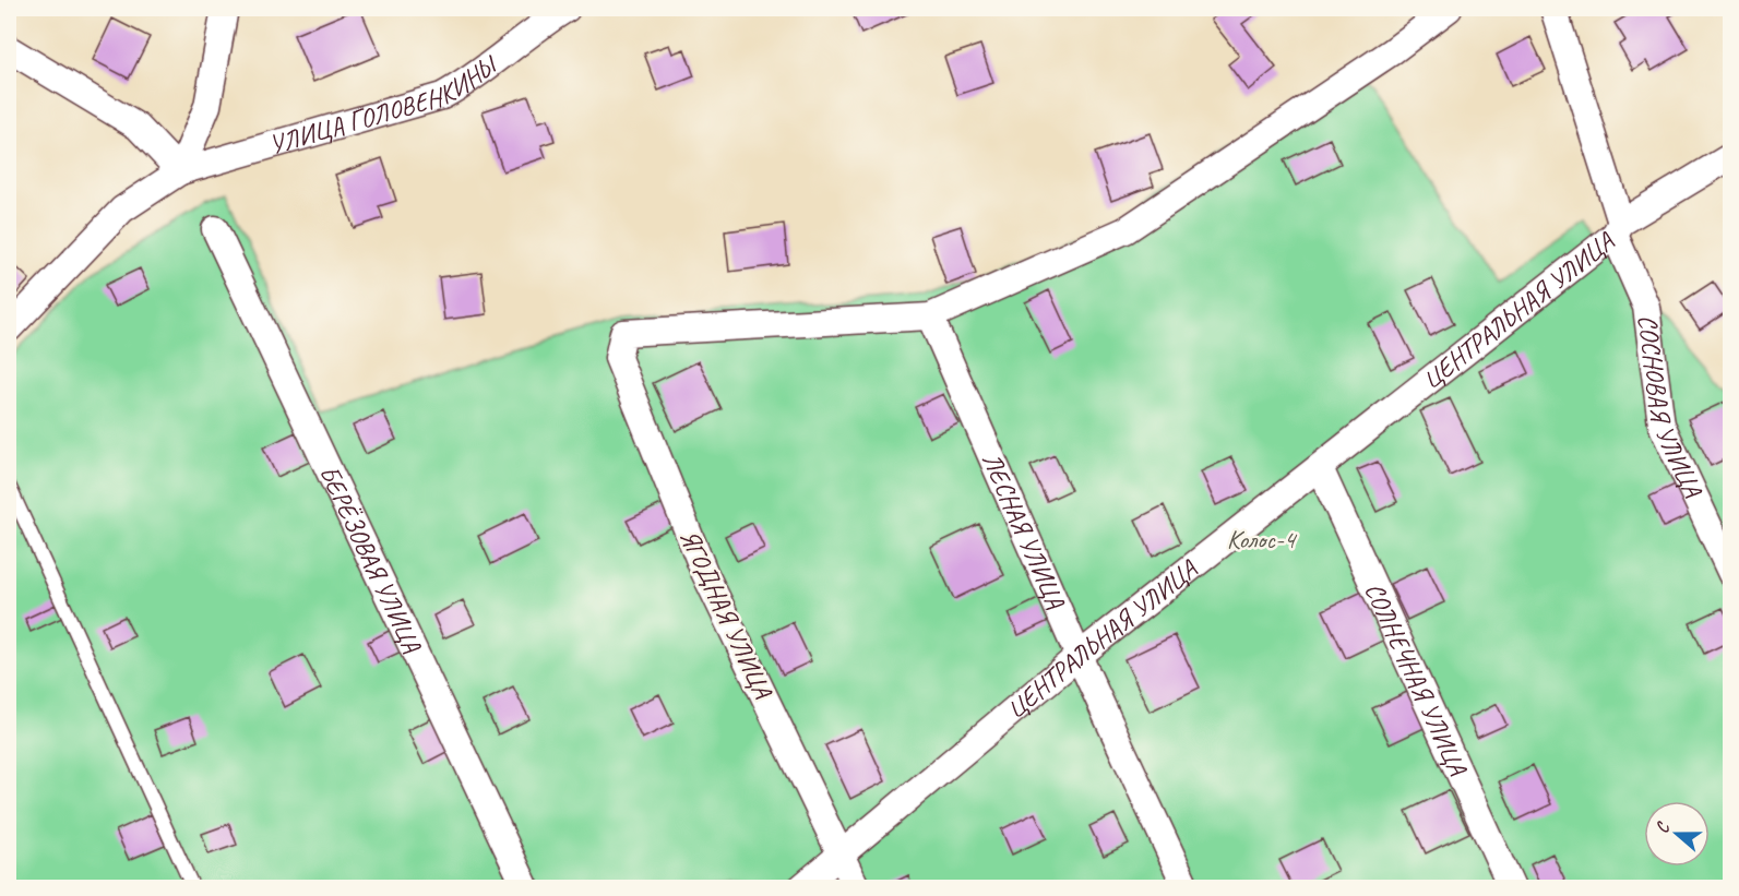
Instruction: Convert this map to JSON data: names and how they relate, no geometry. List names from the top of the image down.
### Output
{
  "streets": {
    "street": [
      "УЛИЦА ГОЛОВЕНКИНЫ",
      "ЦЕНТРАЛЬНАЯ УЛИЦА",
      "СОСНОВАЯ УЛИЦА",
      "ЛЕСНАЯ УЛИЦА",
      "БЕРЁЗОВАЯ УЛИЦА",
      "ЯГОДНАЯ УЛИЦА",
      "СОЛНЕЧНАЯ УЛИЦА"
    ]
  },
  "crossings": [
    ["ЦЕНТРАЛЬНАЯ УЛИЦА", "СОСНОВАЯ УЛИЦА"],
    ["ЦЕНТРАЛЬНАЯ УЛИЦА", "ЛЕСНАЯ УЛИЦА"],
    ["ЦЕНТРАЛЬНАЯ УЛИЦА", "ЯГОДНАЯ УЛИЦА"],
    ["ЦЕНТРАЛЬНАЯ УЛИЦА", "СОЛНЕЧНАЯ УЛИЦА"],
    ["ЛЕСНАЯ УЛИЦА", "ЯГОДНАЯ УЛИЦА"]
  ],
  "parks": ["Колос-4"],
  "north": "left"
}
